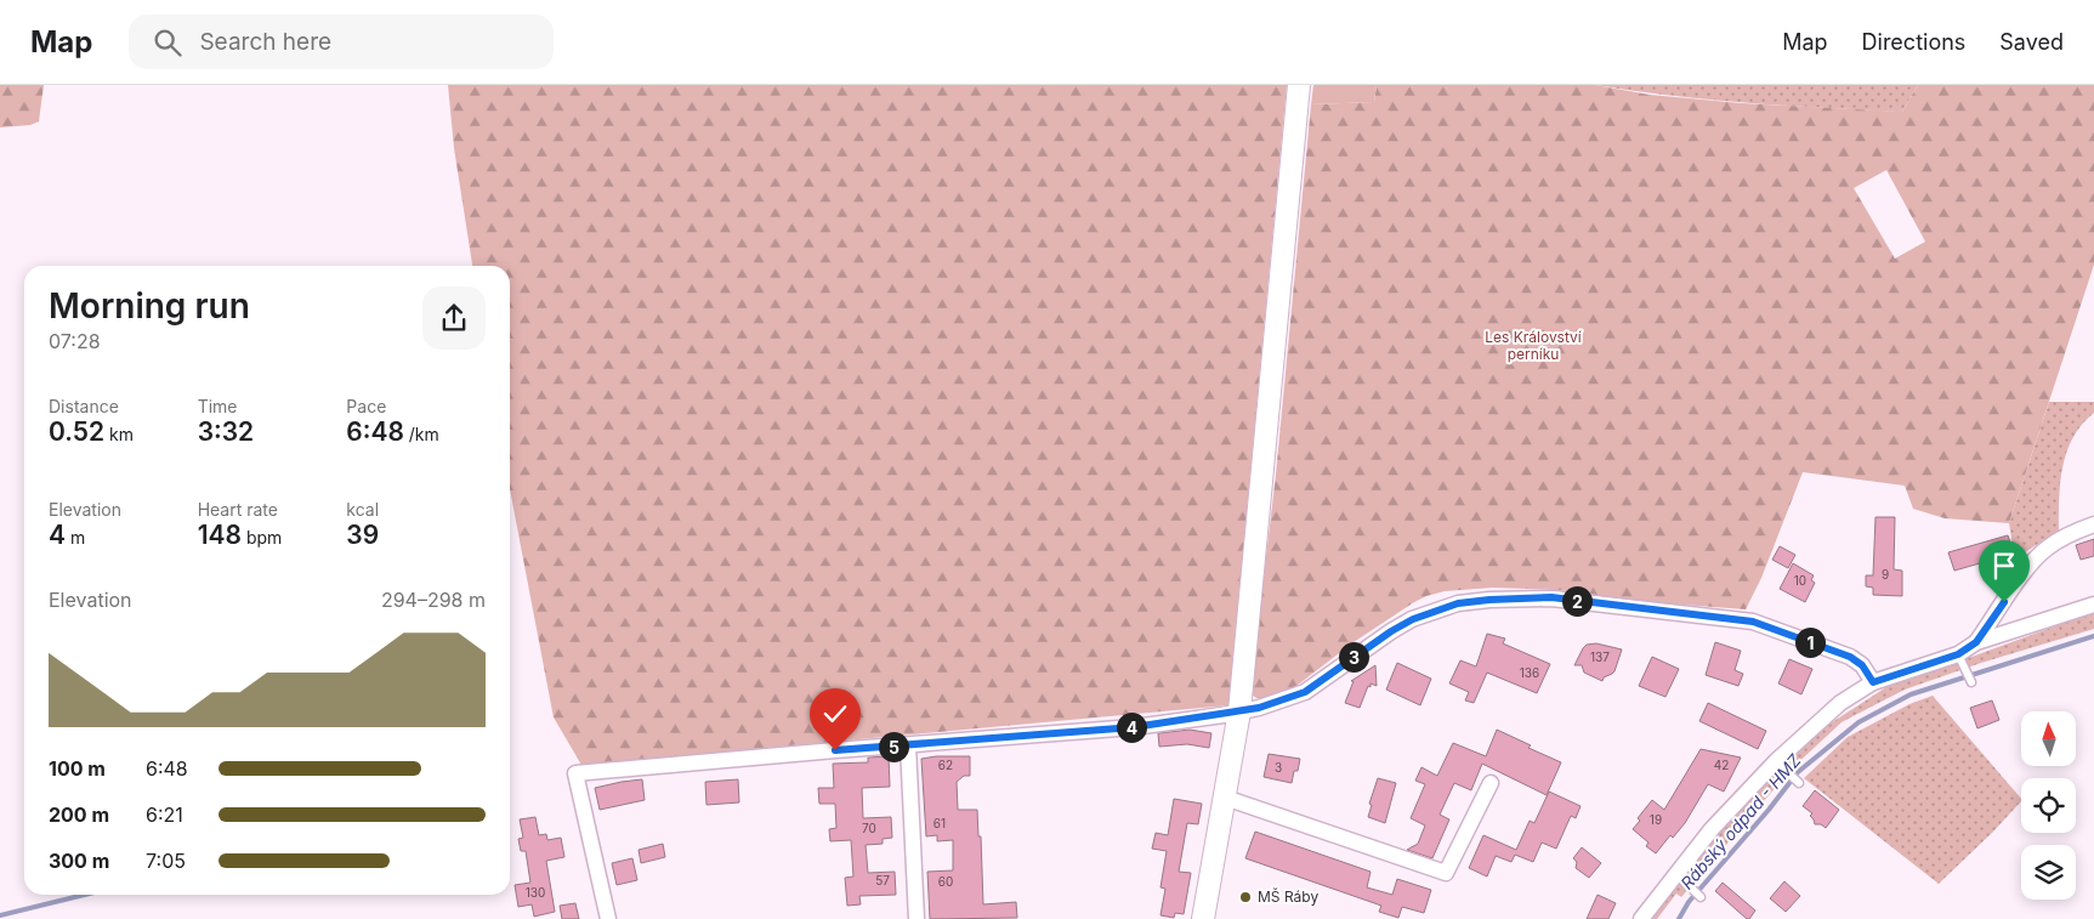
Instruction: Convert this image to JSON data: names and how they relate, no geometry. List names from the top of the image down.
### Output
{
  "water": ["Rábský odpad - HMZ"],
  "parks": ["Les Království perníku"],
  "places": ["MŠ Ráby"],
  "house_numbers": [
    "9",
    "10",
    "137",
    "136",
    "62",
    "42",
    "3",
    "19",
    "61",
    "70",
    "57",
    "60",
    "130"
  ],
  "north": "top",
  "page": {
    "header": "Map",
    "search": "Search here",
    "nav": ["Map", "Directions", "Saved"],
    "heading": ["Morning run", "07:28"],
    "stats": [
      ["Distance", "0.52 km"],
      ["Time", "3:32"],
      ["Pace", "6:48 /km"],
      ["Elevation", "4 m"],
      ["Heart rate", "148 bpm"],
      ["kcal", "39"]
    ],
    "chart": ["Elevation", "294–298 m"],
    "pins": [
      "2",
      "1",
      "3",
      "4",
      "5"
    ],
    "list": [
      {
        "name": "100 m",
        "note": "6:48"
      },
      {
        "name": "200 m",
        "note": "6:21"
      },
      {
        "name": "300 m",
        "note": "7:05"
      }
    ]
  }
}
